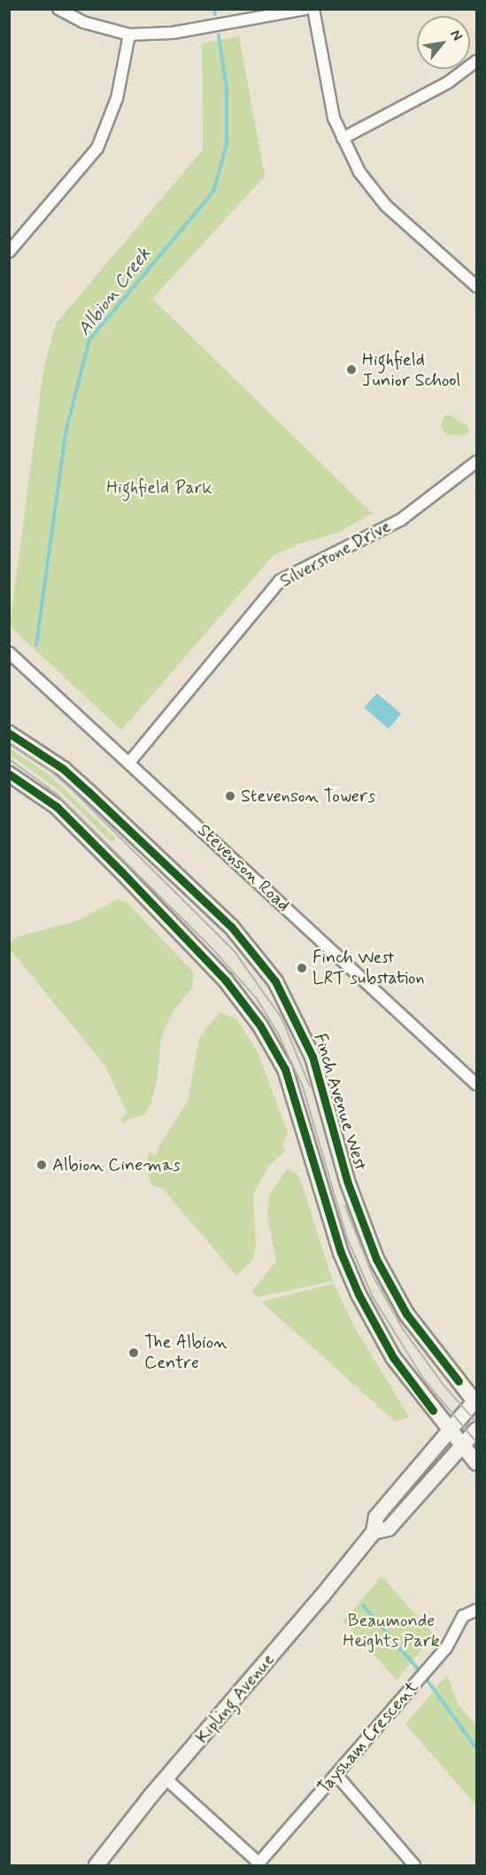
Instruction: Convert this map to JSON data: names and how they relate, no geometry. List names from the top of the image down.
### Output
{
  "streets": {
    "main road": ["Finch Avenue West", "Kipling Avenue"],
    "street": ["Silverstone Drive", "Stevenson Road", "Taysham Crescent"]
  },
  "crossings": [
    ["Silverstone Drive", "Stevenson Road"],
    ["Finch Avenue West", "Kipling Avenue"]
  ],
  "water": ["Albion Creek"],
  "parks": ["Highfield Park", "Beaumonde Heights Park"],
  "places": [
    "Highfield Junior School",
    "Stevenson Towers",
    "Finch West LRT substation",
    "Albion Cinemas",
    "The Albion Centre"
  ],
  "north": "top right"
}
